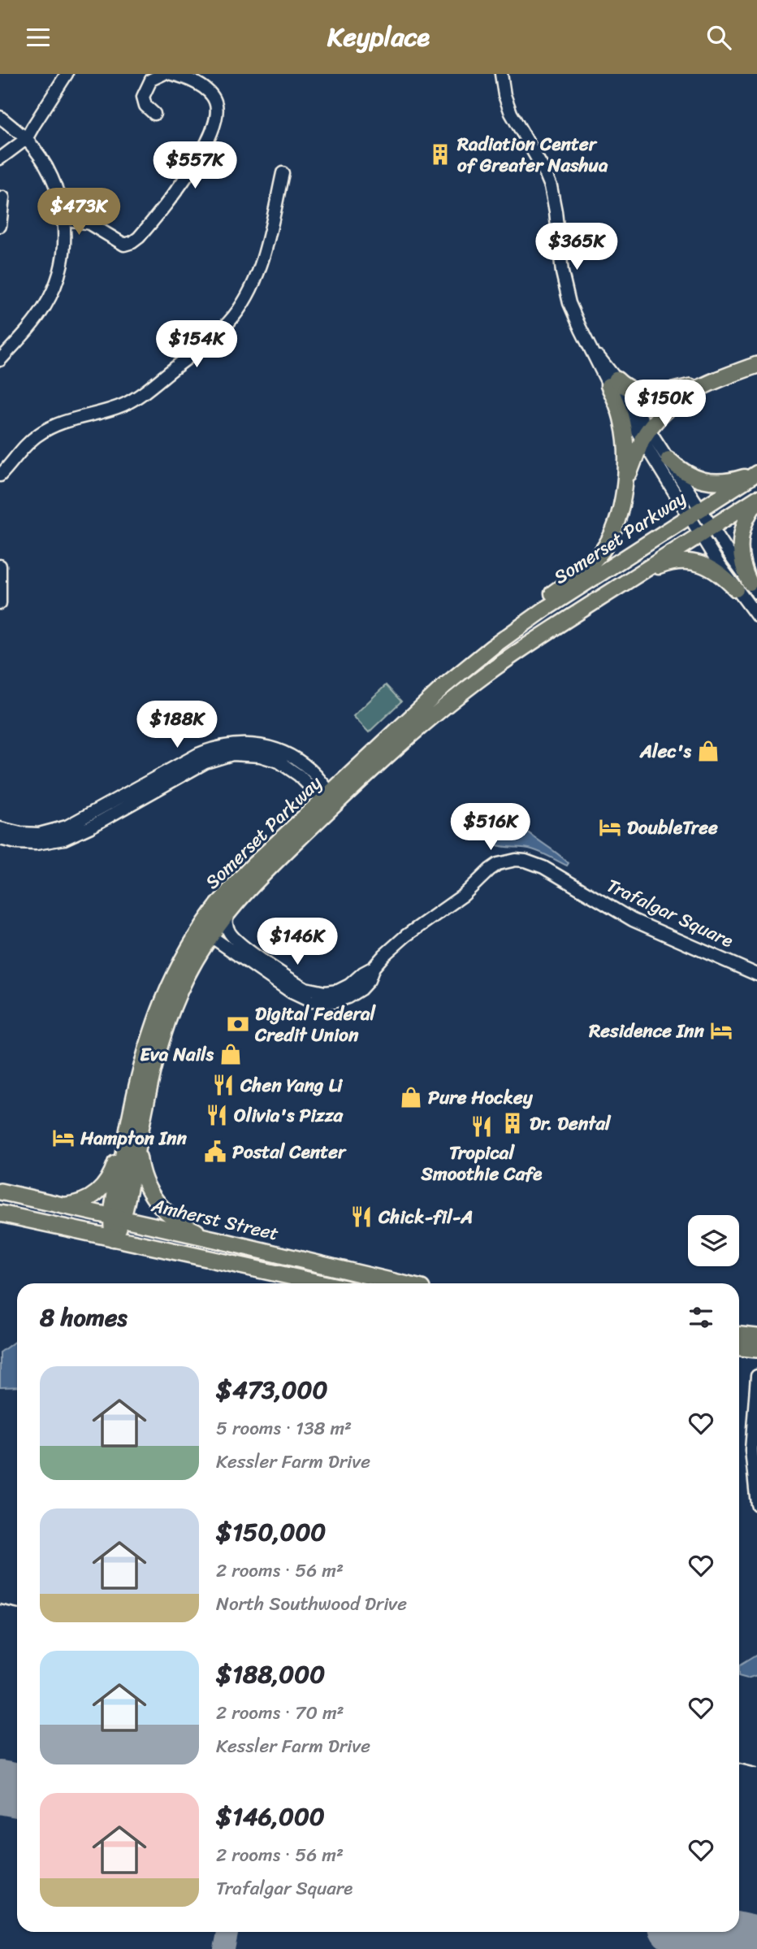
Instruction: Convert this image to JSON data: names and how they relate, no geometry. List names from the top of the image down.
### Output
{
  "streets": {
    "highway": ["Amherst Street"],
    "main road": ["Somerset Parkway"],
    "street": ["Trafalgar Square"]
  },
  "crossings": [
    ["Somerset Parkway", "Trafalgar Square"],
    ["Somerset Parkway", "Amherst Street"]
  ],
  "places": {
    "building": ["Radiation Center of Greater Nashua", "Dr. Dental"],
    "shop": ["Alec's", "Eva Nails", "Pure Hockey"],
    "hotel": ["DoubleTree", "Residence Inn", "Hampton Inn"],
    "bank": ["Digital Federal Credit Union"],
    "restaurant": [
      "Chen Yang Li",
      "Olivia's Pizza",
      "Tropical Smoothie Cafe",
      "Chick-fil-A"
    ],
    "public building": ["Postal Center"]
  },
  "page": {
    "header": "Keyplace",
    "price": [
      "$557K",
      "$473K",
      "$365K",
      "$154K",
      "$150K",
      "$188K",
      "$516K",
      "$146K"
    ],
    "heading": "8 homes",
    "list": [
      {
        "name": "$473,000",
        "note": "5 rooms · 138 m² · Kessler Farm Drive"
      },
      {
        "name": "$150,000",
        "note": "2 rooms · 56 m² · North Southwood Drive"
      },
      {
        "name": "$188,000",
        "note": "2 rooms · 70 m² · Kessler Farm Drive"
      },
      {
        "name": "$146,000",
        "note": "2 rooms · 56 m² · Trafalgar Square"
      }
    ]
  }
}
